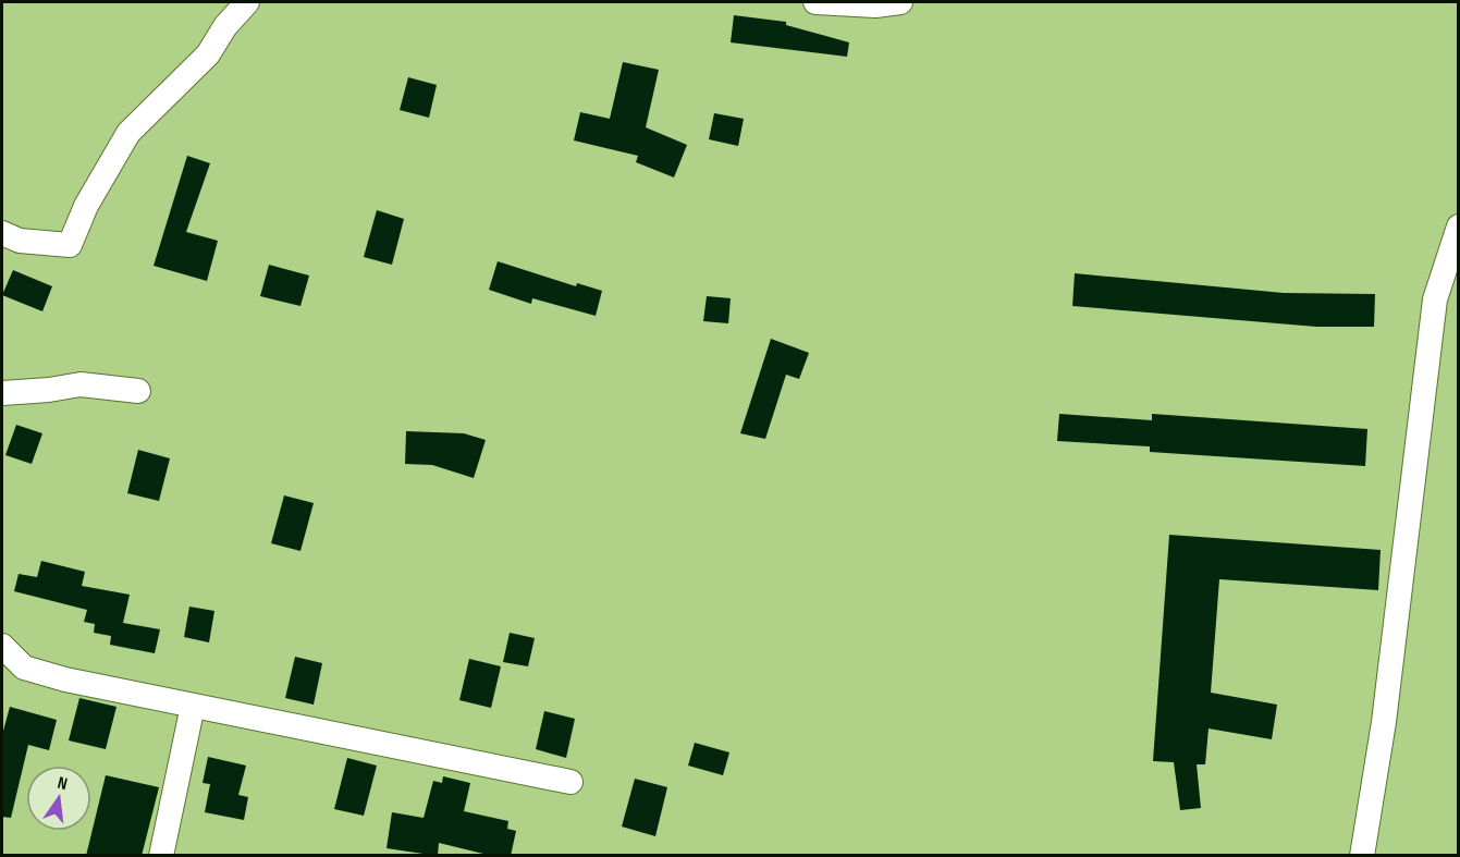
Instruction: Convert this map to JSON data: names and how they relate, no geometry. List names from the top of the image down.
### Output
{
  "north": "top"
}
